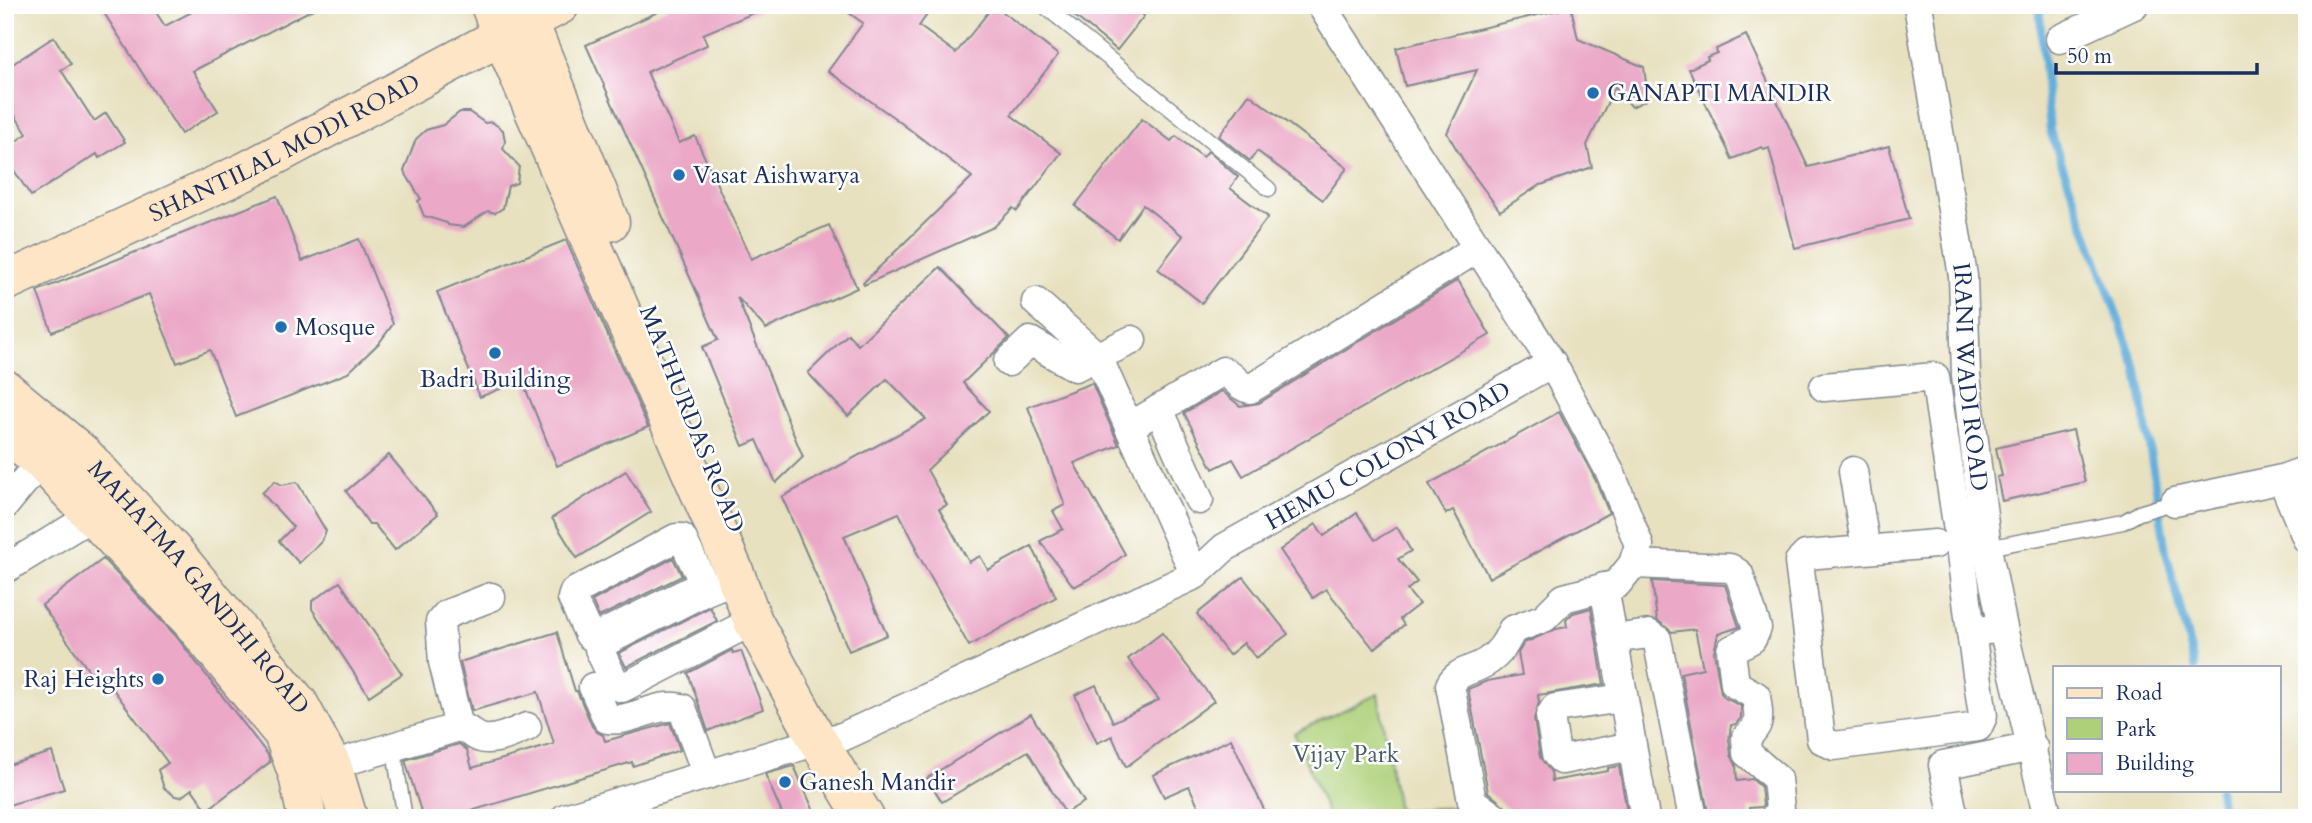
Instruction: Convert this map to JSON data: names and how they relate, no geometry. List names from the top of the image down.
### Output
{
  "streets": {
    "street": [
      "SHANTILAL MODI ROAD",
      "IRANI WADI ROAD",
      "MATHURDAS ROAD",
      "HEMU COLONY ROAD",
      "MAHATMA GANDHI ROAD"
    ]
  },
  "crossings": [
    ["SHANTILAL MODI ROAD", "MATHURDAS ROAD"],
    ["MATHURDAS ROAD", "HEMU COLONY ROAD"]
  ],
  "parks": ["Vijay Park"],
  "places": [
    "GANAPTI MANDIR",
    "Vasat Aishwarya",
    "Mosque",
    "Badri Building",
    "Raj Heights",
    "Ganesh Mandir"
  ],
  "legend": ["Road", "Park", "Building"],
  "scale_bar": "50 m"
}
